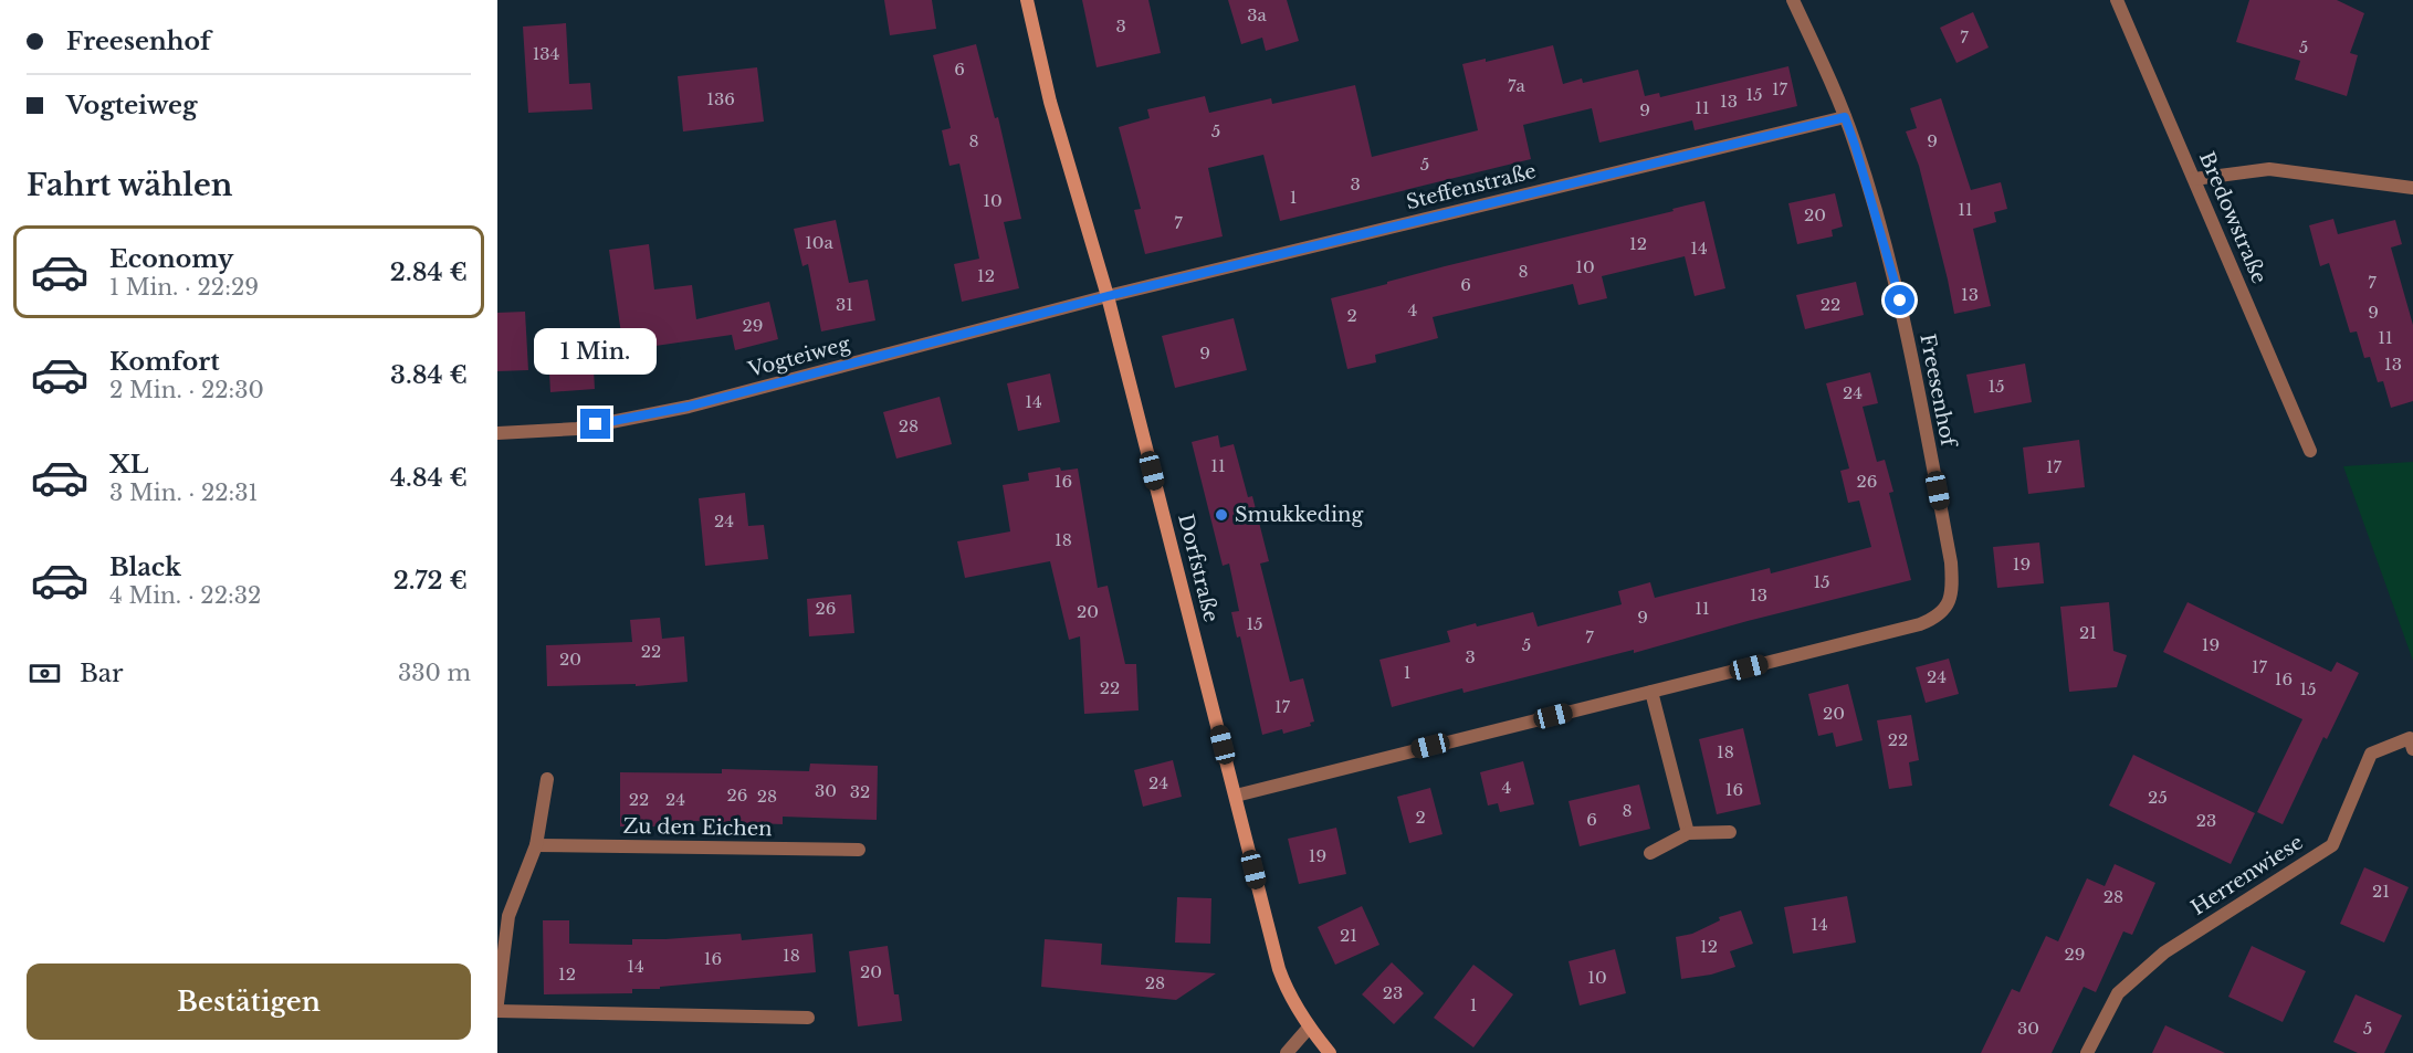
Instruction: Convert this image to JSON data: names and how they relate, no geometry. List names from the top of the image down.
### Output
{
  "streets": {
    "main road": ["Dorfstraße"],
    "street": [
      "Steffenstraße",
      "Bredowstraße",
      "Vogteiweg",
      "Freesenhof",
      "Zu den Eichen",
      "Herrenwiese"
    ]
  },
  "crossings": [
    ["Steffenstraße", "Vogteiweg"],
    ["Steffenstraße", "Freesenhof"],
    ["Steffenstraße", "Dorfstraße"],
    ["Vogteiweg", "Dorfstraße"]
  ],
  "places": ["Smukkeding"],
  "house_numbers": [
    "3a",
    "3",
    "7",
    "5",
    "134",
    "6",
    "7a",
    "17",
    "15",
    "136",
    "13",
    "11",
    "9",
    "5",
    "8",
    "9",
    "5",
    "3",
    "1",
    "10",
    "11",
    "20",
    "7",
    "10a",
    "12",
    "14",
    "10",
    "8",
    "12",
    "7",
    "6",
    "13",
    "31",
    "22",
    "4",
    "9",
    "2",
    "29",
    "11",
    "9",
    "13",
    "15",
    "24",
    "14",
    "28",
    "11",
    "17",
    "16",
    "26",
    "24",
    "18",
    "19",
    "15",
    "13",
    "26",
    "11",
    "20",
    "9",
    "15",
    "21",
    "7",
    "5",
    "19",
    "22",
    "3",
    "20",
    "17",
    "1",
    "24",
    "16",
    "22",
    "15",
    "17",
    "20",
    "22",
    "18",
    "24",
    "4",
    "16",
    "30",
    "32",
    "26",
    "28",
    "25",
    "22",
    "24",
    "8",
    "2",
    "6",
    "23",
    "19",
    "21",
    "28",
    "14",
    "21",
    "12",
    "29",
    "18",
    "16",
    "14",
    "20",
    "12",
    "10",
    "28",
    "23",
    "1",
    "30",
    "5"
  ],
  "page": {
    "banner": ["Freesenhof", "Vogteiweg"],
    "heading": "Fahrt wählen",
    "list": [
      {
        "name": "Economy",
        "note": "1 Min. · 22:29",
        "value": "2.84 €"
      },
      {
        "name": "Komfort",
        "note": "2 Min. · 22:30",
        "value": "3.84 €"
      },
      {
        "name": "XL",
        "note": "3 Min. · 22:31",
        "value": "4.84 €"
      },
      {
        "name": "Black",
        "note": "4 Min. · 22:32",
        "value": "2.72 €"
      }
    ],
    "bubble": "1 Min.",
    "pay": ["Bar", "330 m"],
    "buttons": "Bestätigen"
  }
}
